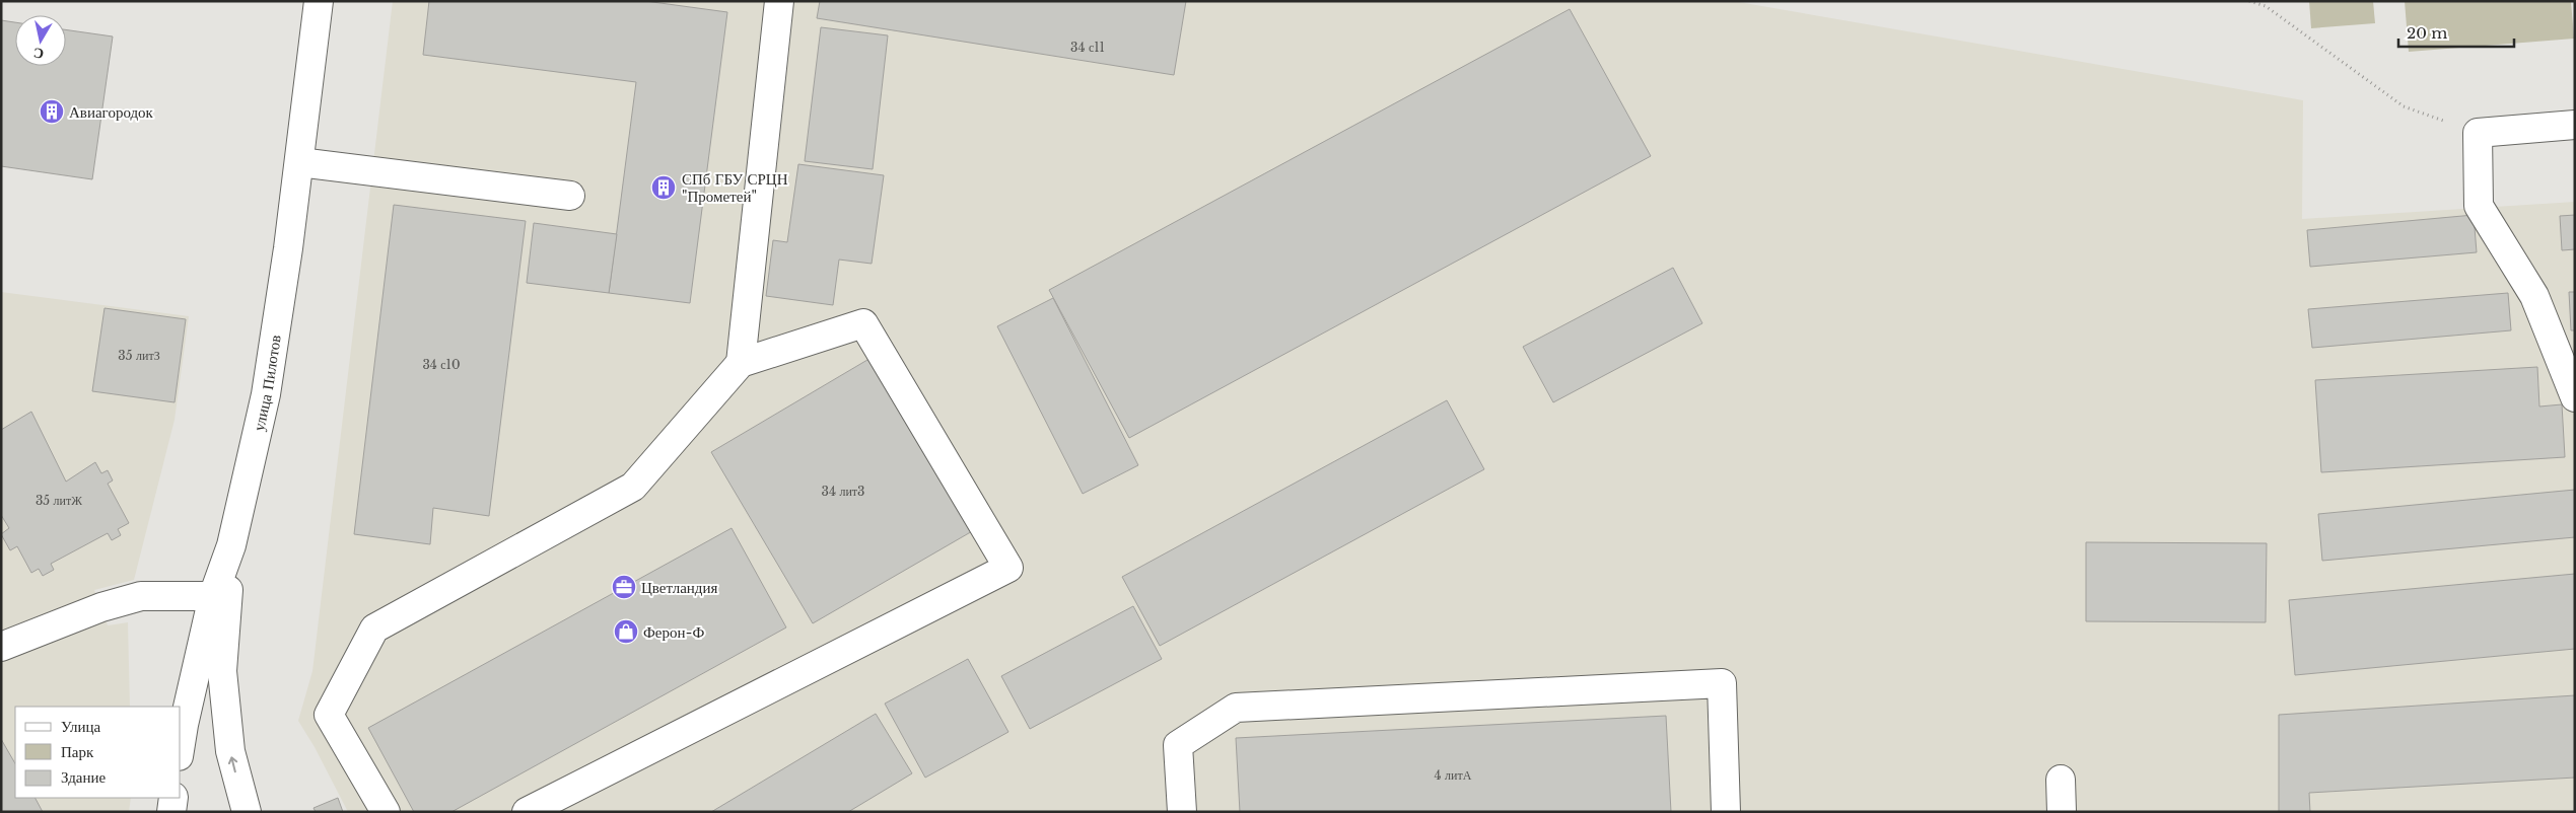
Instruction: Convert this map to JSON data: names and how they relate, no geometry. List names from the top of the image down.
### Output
{
  "streets": {
    "street": ["улица Пилотов"]
  },
  "places": {
    "building": ["Авиагородок", "СПб ГБУ СРЦН \"Прометей\""],
    "office": ["Цветландия"],
    "shop": ["Ферон-Ф"]
  },
  "house_numbers": [
    "34 с11",
    "35 литЗ",
    "34 с10",
    "34 лит3",
    "35 литЖ",
    "4 литА"
  ],
  "legend": ["Улица", "Парк", "Здание"],
  "scale_bar": "20 m",
  "north": "bottom"
}
